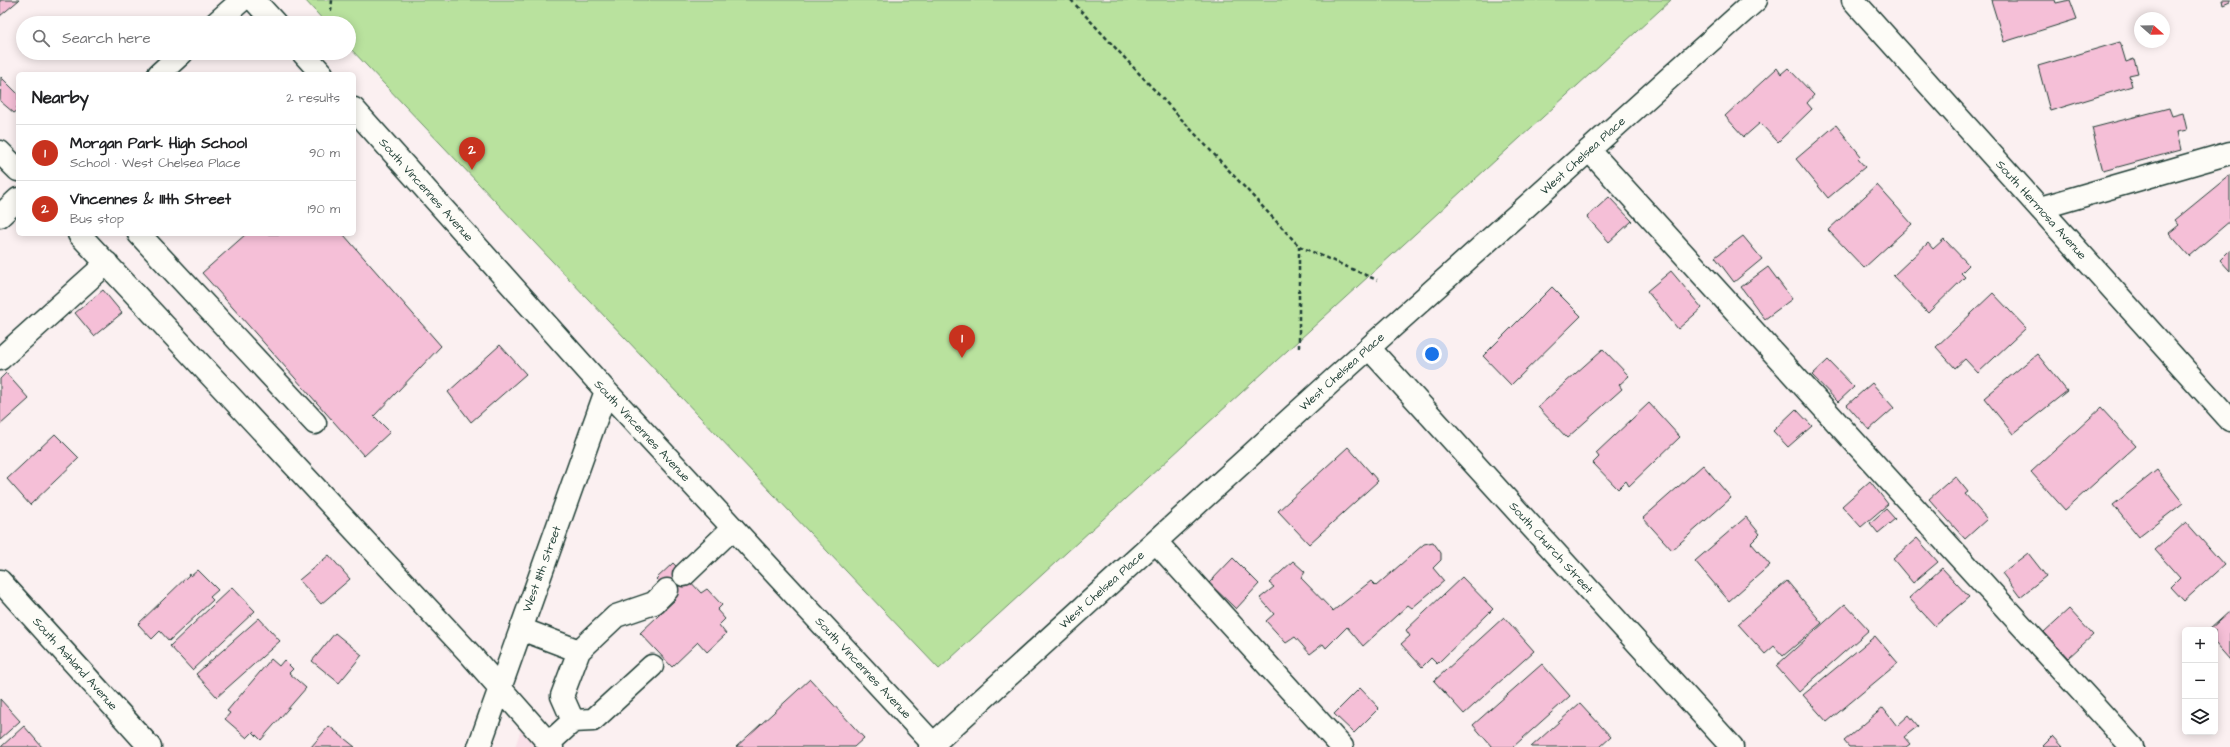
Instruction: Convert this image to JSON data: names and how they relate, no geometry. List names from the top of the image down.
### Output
{
  "streets": {
    "street": [
      "West Chelsea Place",
      "South Vincennes Avenue",
      "South Hermosa Avenue",
      "South Church Street",
      "West 111th Street",
      "South Ashland Avenue"
    ]
  },
  "crossings": [
    ["West Chelsea Place", "South Vincennes Avenue"],
    ["West Chelsea Place", "South Church Street"],
    ["South Vincennes Avenue", "West 111th Street"]
  ],
  "north": "right",
  "page": {
    "search": "Search here",
    "heading": ["Nearby", "2 results"],
    "list": [
      {
        "mark": "1",
        "name": "Morgan Park High School",
        "note": "School · West Chelsea Place",
        "value": "90 m"
      },
      {
        "mark": "2",
        "name": "Vincennes & 111th Street",
        "note": "Bus stop",
        "value": "190 m"
      }
    ],
    "pins": ["2", "1"],
    "map_buttons": ["+", "−"]
  }
}
